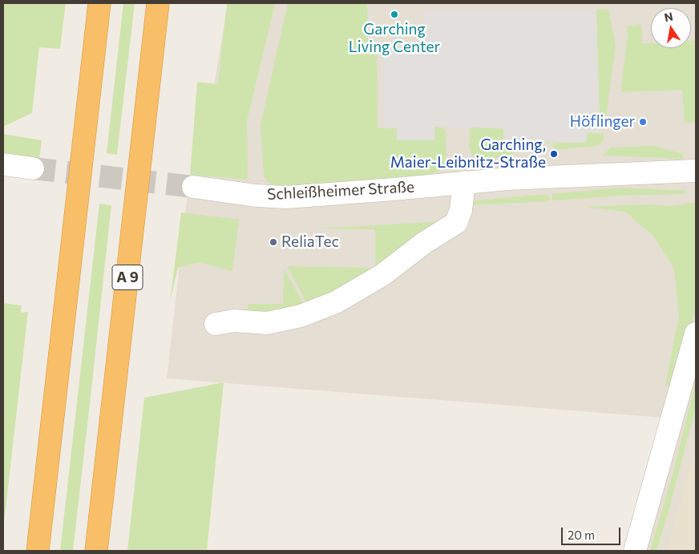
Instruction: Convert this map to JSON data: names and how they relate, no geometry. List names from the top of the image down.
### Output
{
  "streets": {
    "highway": ["A 9"],
    "street": ["Schleißheimer Straße"]
  },
  "places": [
    "Garching Living Center",
    "Höflinger",
    "Garching, Maier-Leibnitz-Straße",
    "ReliaTec"
  ],
  "scale_bar": "20 m",
  "north": "top"
}
